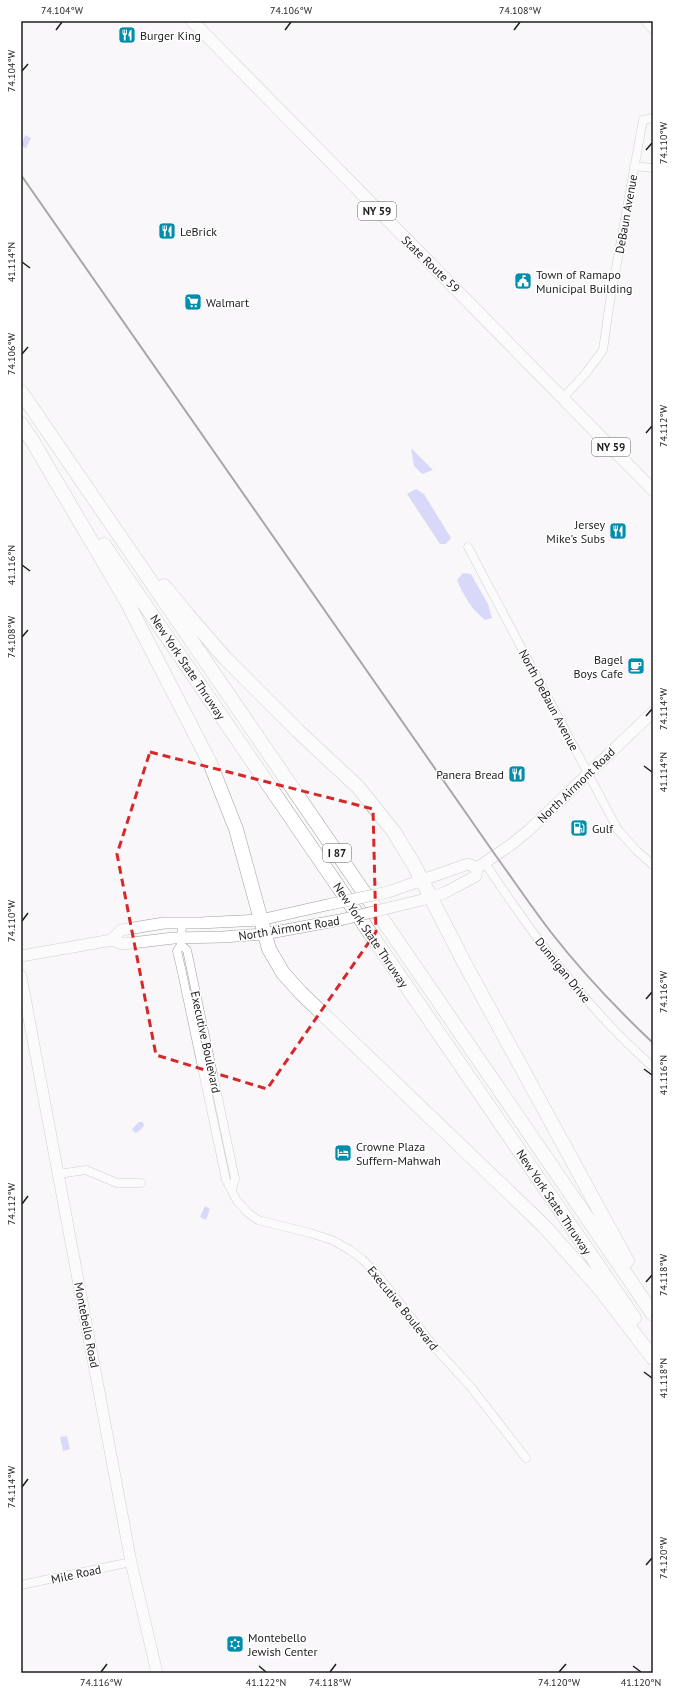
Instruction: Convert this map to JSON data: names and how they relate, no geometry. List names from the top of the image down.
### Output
{
  "streets": {
    "highway": ["New York State Thruway", "I 87"],
    "main road": ["NY 59", "State Route 59"],
    "street": [
      "DeBaun Avenue",
      "North DeBaun Avenue",
      "North Airmont Road",
      "Dunnigan Drive",
      "Executive Boulevard",
      "Montebello Road",
      "Mile Road"
    ]
  },
  "crossings": [
    ["DeBaun Avenue", "State Route 59"],
    ["North DeBaun Avenue", "North Airmont Road"],
    ["North Airmont Road", "Dunnigan Drive"],
    ["North Airmont Road", "Executive Boulevard"],
    ["Montebello Road", "Mile Road"]
  ],
  "places": {
    "restaurant": [
      "Burger King",
      "LeBrick",
      "Jersey Mike's Subs",
      "Panera Bread"
    ],
    "public building": ["Town of Ramapo Municipal Building"],
    "supermarket": ["Walmart"],
    "cafe": ["Bagel Boys Cafe"],
    "fuel station": ["Gulf"],
    "hotel": ["Crowne Plaza Suffern-Mahwah"],
    "synagogue": ["Montebello Jewish Center"]
  },
  "coordinates": [
    "74.104°W",
    "74.106°W",
    "74.108°W",
    "74.110°W",
    "41.114°N",
    "74.112°W",
    "41.116°N",
    "74.114°W",
    "74.116°W",
    "74.118°W",
    "41.118°N",
    "74.120°W",
    "41.122°N",
    "41.120°N"
  ]
}
